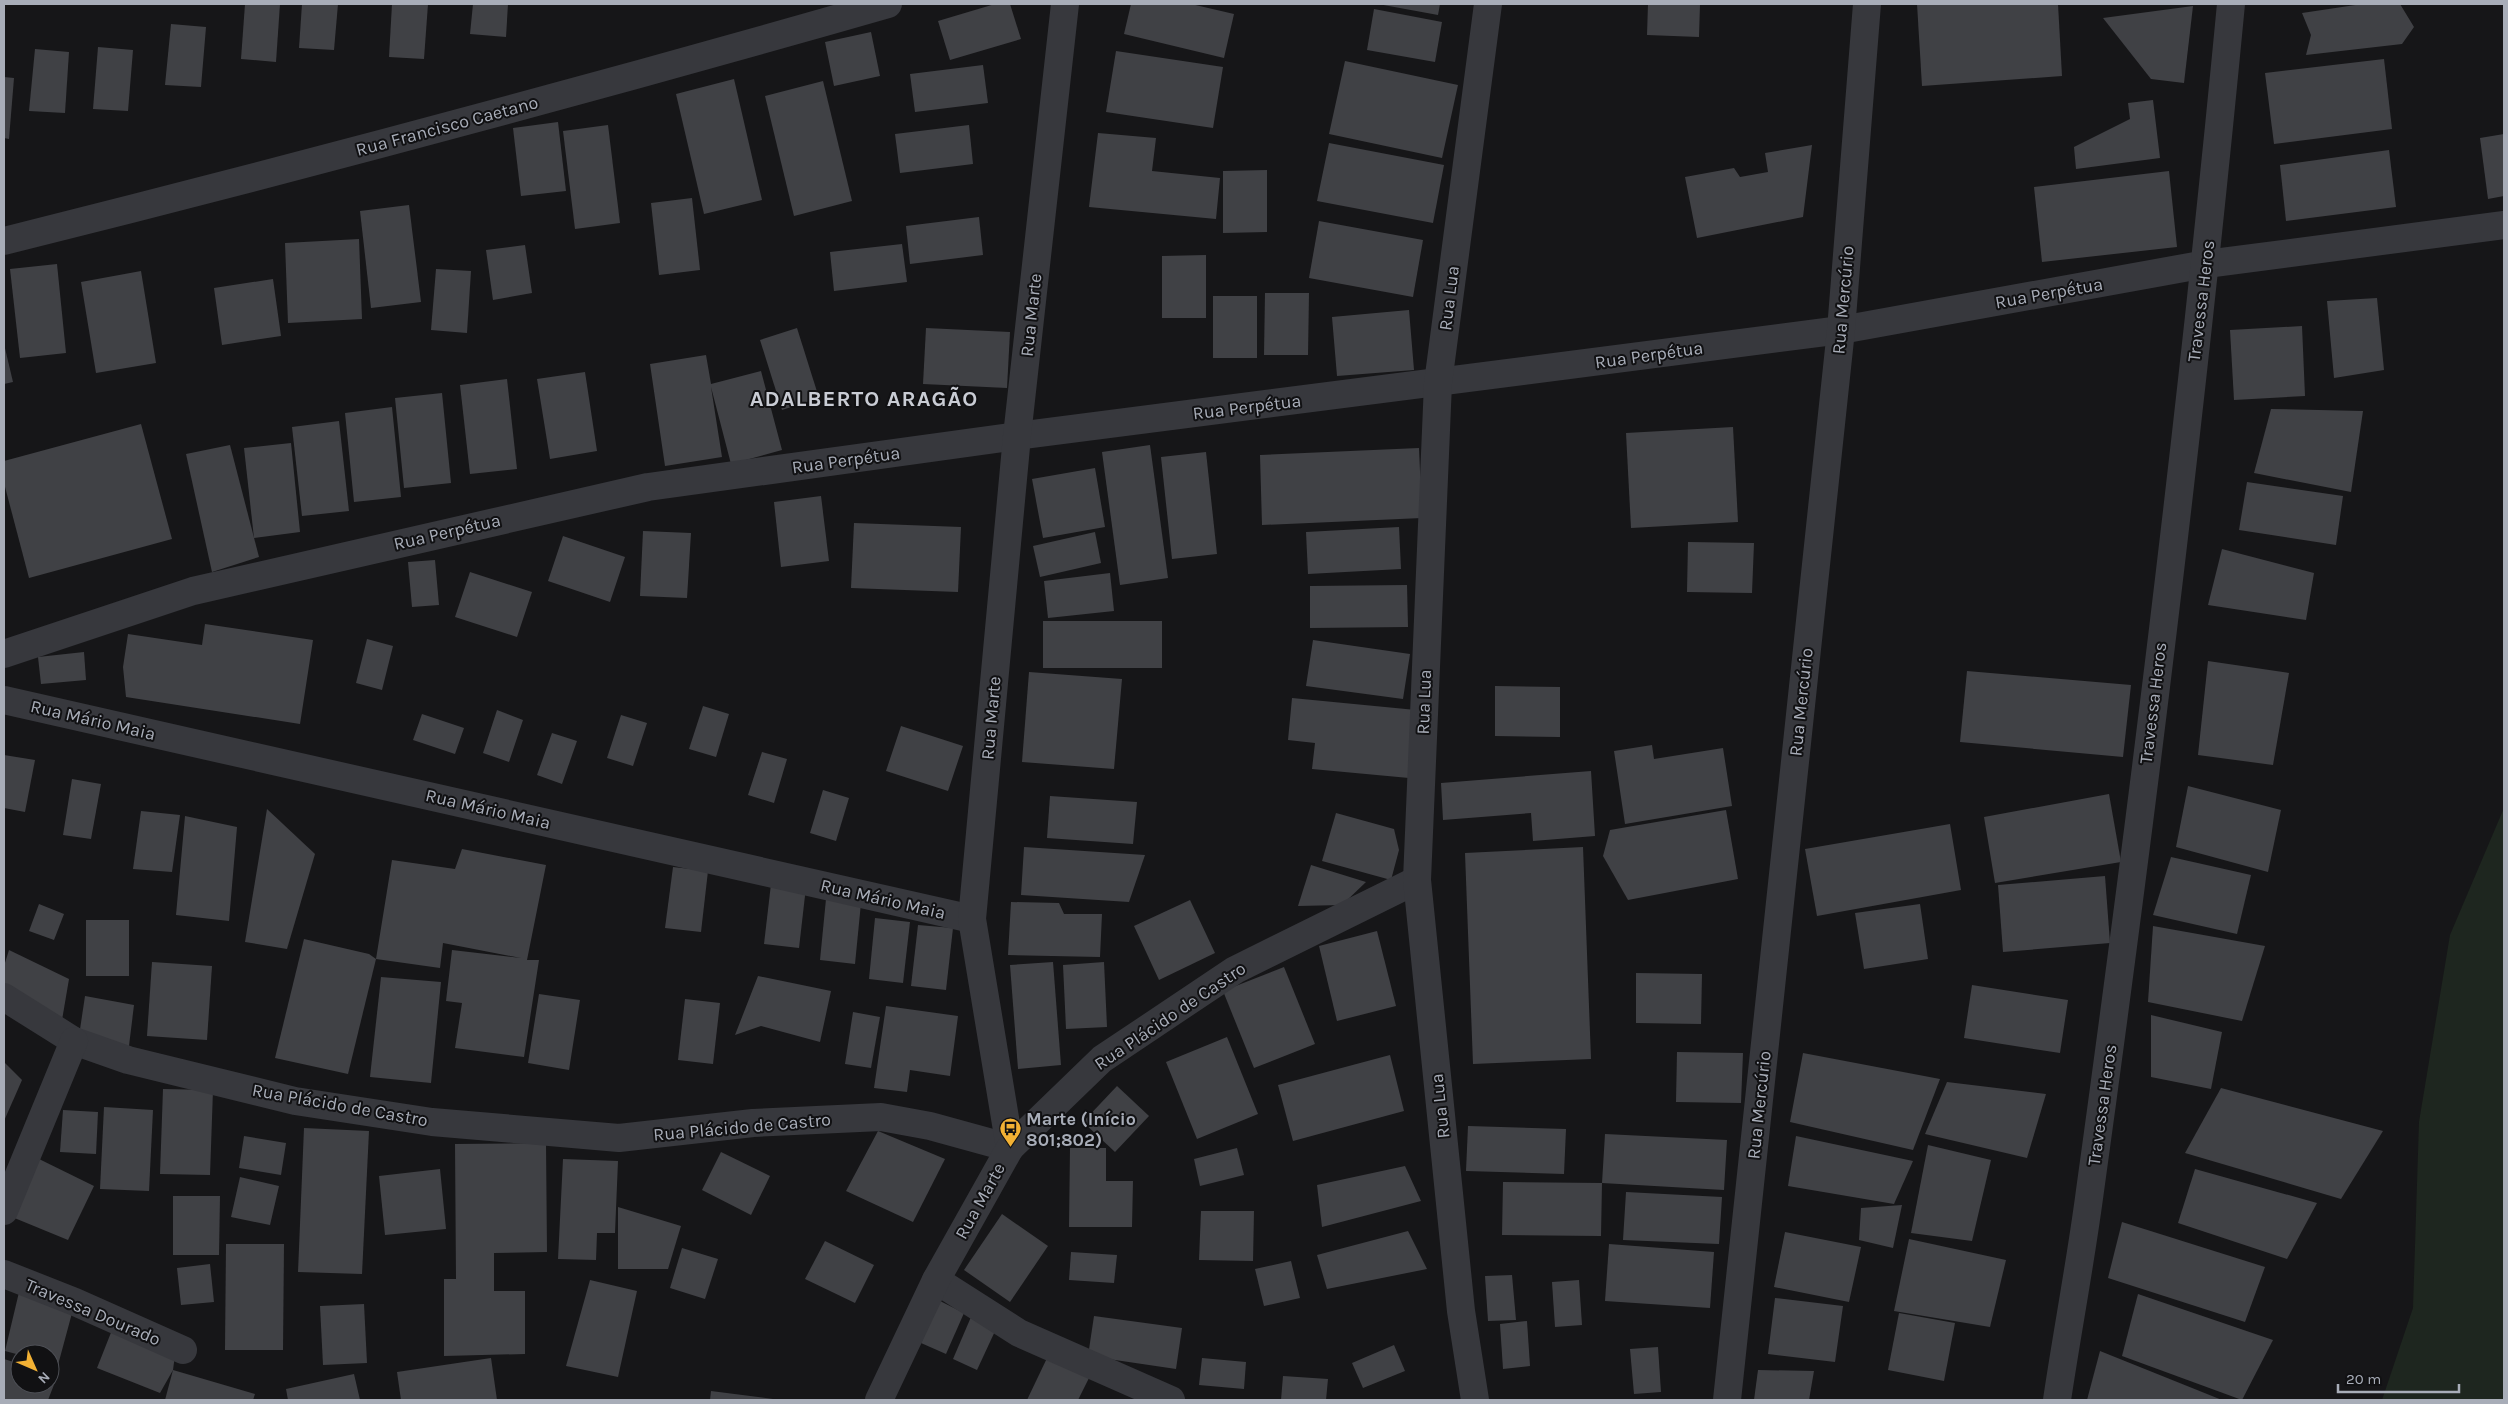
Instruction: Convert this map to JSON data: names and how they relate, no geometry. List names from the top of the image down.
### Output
{
  "streets": {
    "street": [
      "Rua Francisco Caetano",
      "Rua Perpétua",
      "Rua Lua",
      "Rua Mercúrio",
      "Travessa Heros",
      "Rua Marte",
      "Rua Mário Maia",
      "Rua Plácido de Castro",
      "Travessa Dourado"
    ]
  },
  "crossings": [
    ["Rua Perpétua", "Rua Lua"],
    ["Rua Perpétua", "Rua Mercúrio"],
    ["Rua Perpétua", "Travessa Heros"],
    ["Rua Perpétua", "Rua Marte"],
    ["Rua Lua", "Rua Plácido de Castro"],
    ["Rua Marte", "Rua Mário Maia"],
    ["Rua Marte", "Rua Plácido de Castro"]
  ],
  "districts": ["ADALBERTO ARAGÃO"],
  "places": {
    "bus stop": ["Marte (Início 801;802)"]
  },
  "scale_bar": "20 m",
  "north": "bottom right"
}
